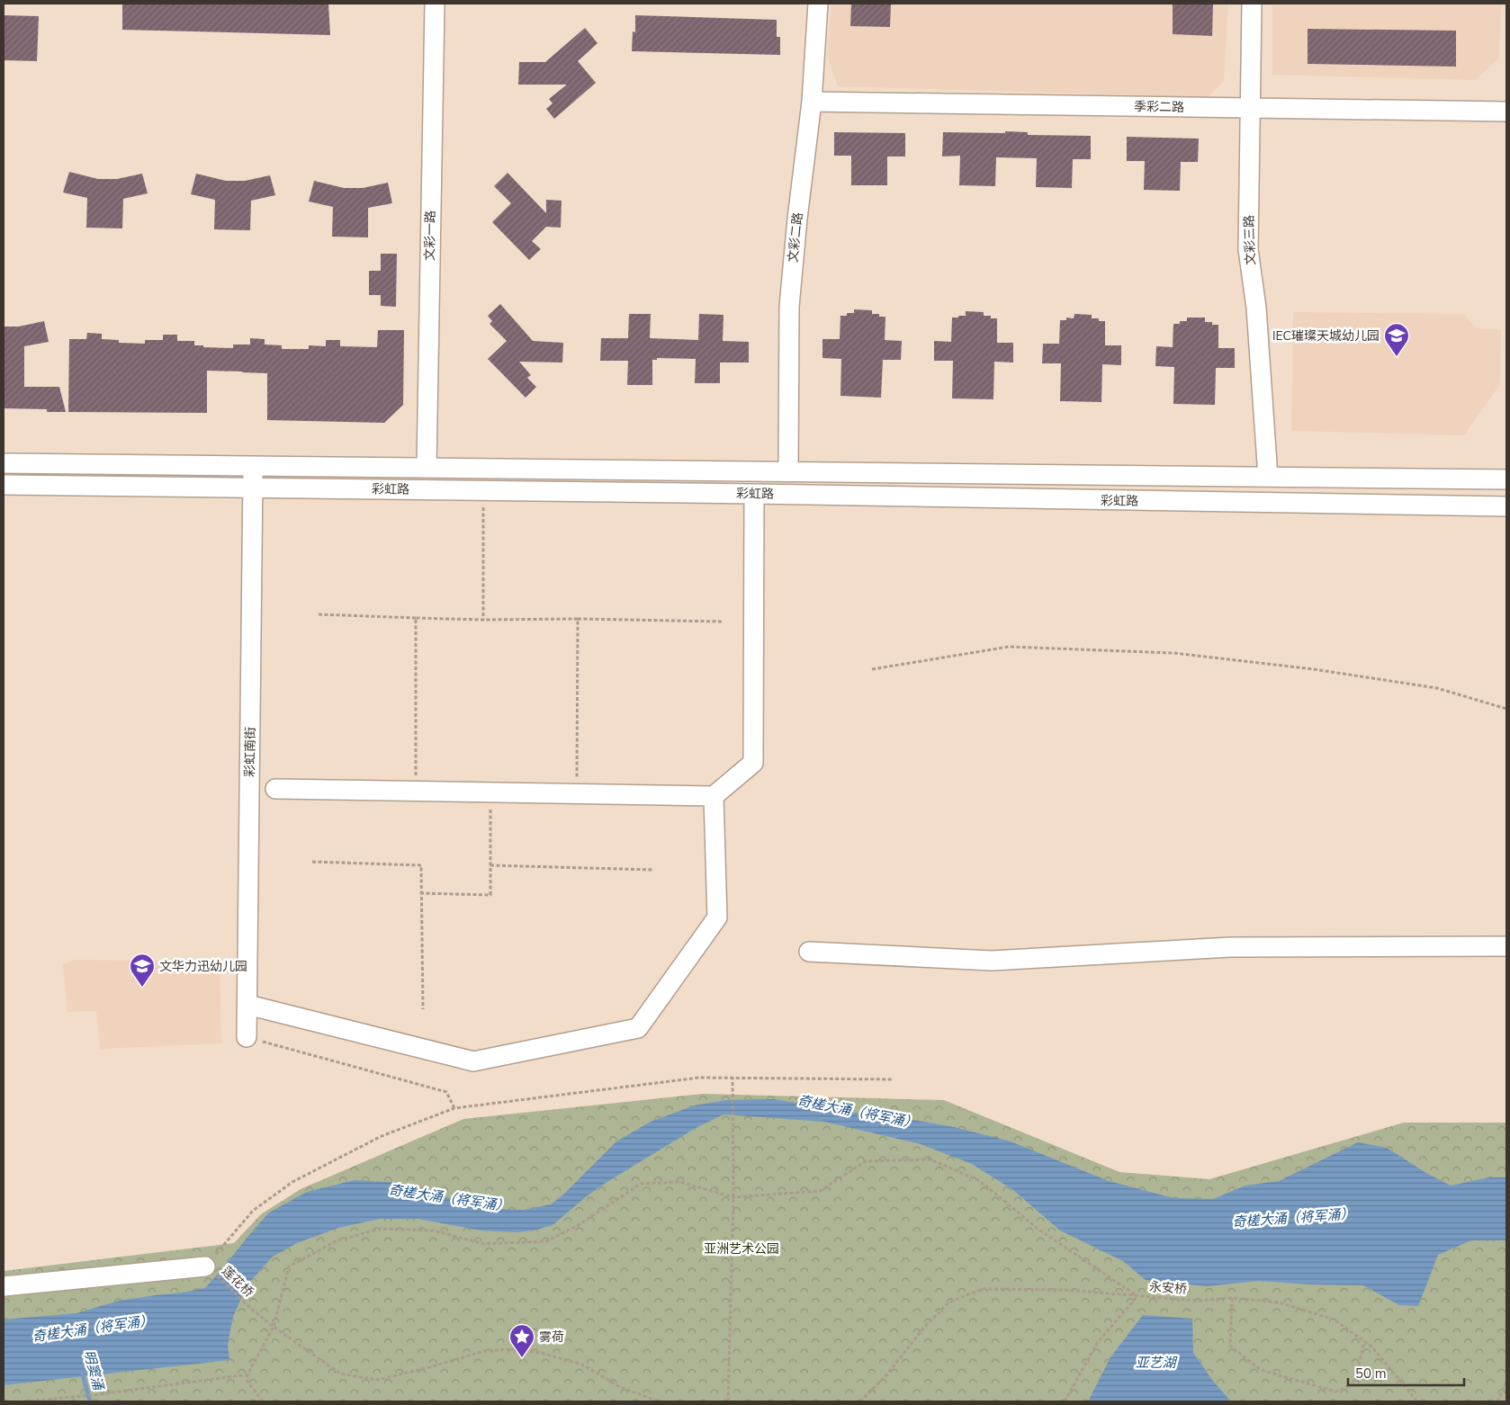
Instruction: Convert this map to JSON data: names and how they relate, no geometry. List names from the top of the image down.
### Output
{
  "streets": {
    "street": [
      "季彩二路",
      "文彩一路",
      "文彩二路",
      "文彩三路",
      "彩虹路",
      "彩虹南街"
    ],
    "path": ["莲花桥", "永安桥"]
  },
  "crossings": [
    ["季彩二路", "文彩二路"],
    ["季彩二路", "文彩三路"],
    ["文彩一路", "彩虹路"],
    ["文彩二路", "彩虹路"],
    ["文彩三路", "彩虹路"],
    ["彩虹路", "彩虹南街"]
  ],
  "water": ["奇槎大涌（将军涌）", "亚艺湖", "明窦涌"],
  "parks": ["亚洲艺术公园"],
  "places": {
    "school or university": ["IEC璀璨天城幼儿园", "文华力迅幼儿园"],
    "place": ["雾荷"]
  },
  "scale_bar": "50 m"
}
